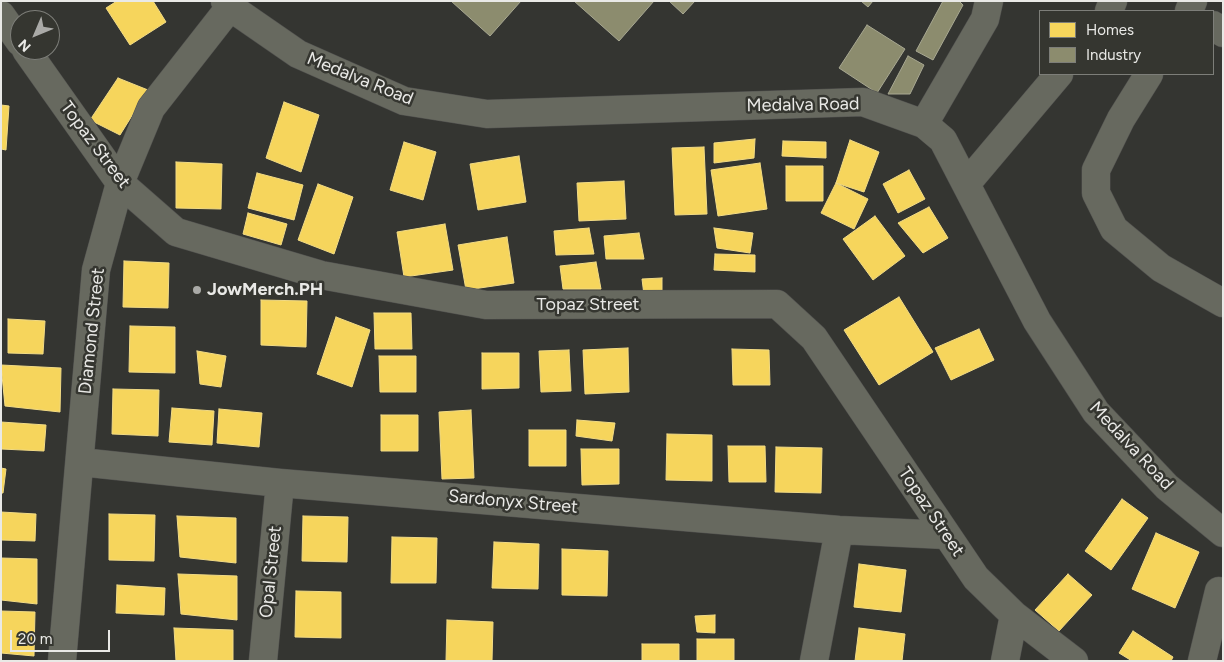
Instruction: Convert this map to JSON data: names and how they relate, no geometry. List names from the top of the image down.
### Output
{
  "streets": {
    "street": [
      "Medalva Road",
      "Topaz Street",
      "Diamond Street",
      "Sardonyx Street",
      "Opal Street"
    ]
  },
  "crossings": [
    ["Medalva Road", "Diamond Street"],
    ["Topaz Street", "Diamond Street"],
    ["Topaz Street", "Sardonyx Street"],
    ["Diamond Street", "Sardonyx Street"],
    ["Sardonyx Street", "Opal Street"]
  ],
  "places": ["JowMerch.PH"],
  "legend": ["Homes", "Industry"],
  "scale_bar": "20 m",
  "north": "bottom left"
}
